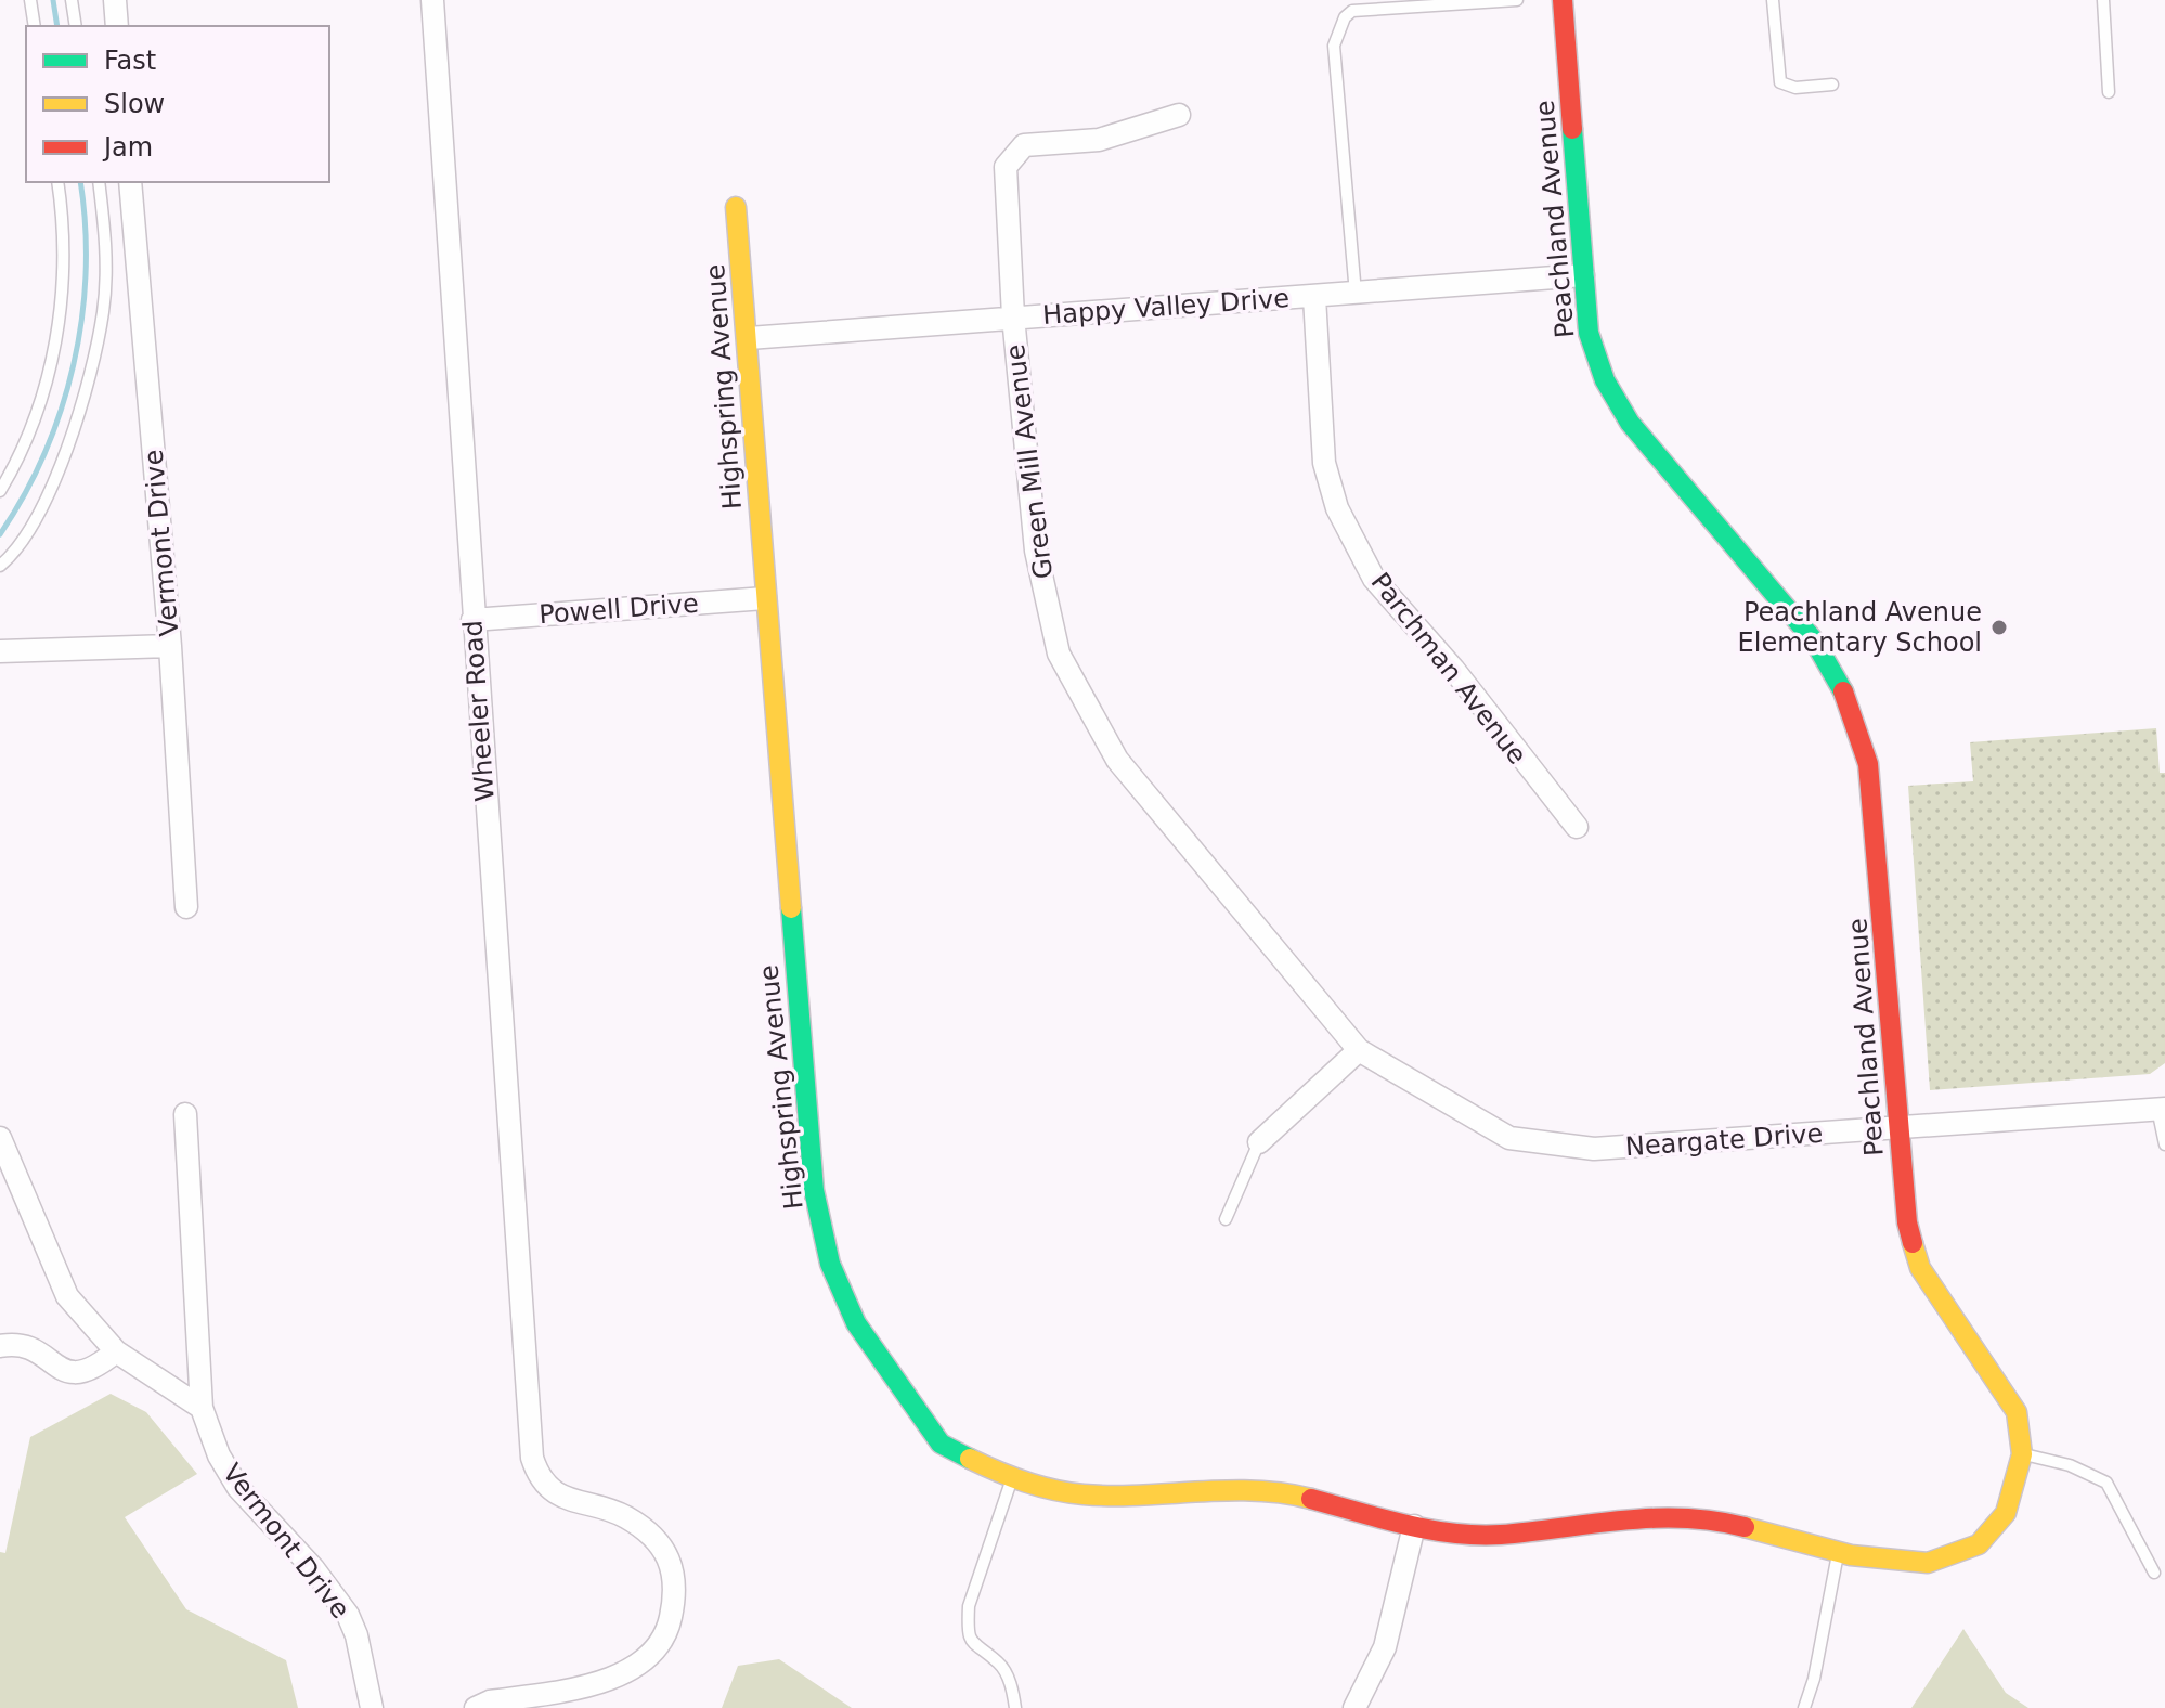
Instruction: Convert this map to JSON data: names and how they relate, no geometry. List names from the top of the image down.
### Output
{
  "streets": {
    "street": [
      "Peachland Avenue",
      "Happy Valley Drive",
      "Highspring Avenue",
      "Green Mill Avenue",
      "Vermont Drive",
      "Powell Drive",
      "Parchman Avenue",
      "Wheeler Road",
      "Neargate Drive"
    ]
  },
  "crossings": [
    ["Peachland Avenue", "Happy Valley Drive"],
    ["Peachland Avenue", "Highspring Avenue"],
    ["Peachland Avenue", "Neargate Drive"],
    ["Happy Valley Drive", "Highspring Avenue"],
    ["Happy Valley Drive", "Green Mill Avenue"],
    ["Happy Valley Drive", "Parchman Avenue"],
    ["Highspring Avenue", "Powell Drive"],
    ["Green Mill Avenue", "Neargate Drive"],
    ["Powell Drive", "Wheeler Road"]
  ],
  "places": ["Peachland Avenue Elementary School"],
  "legend": ["Fast", "Slow", "Jam"]
}
